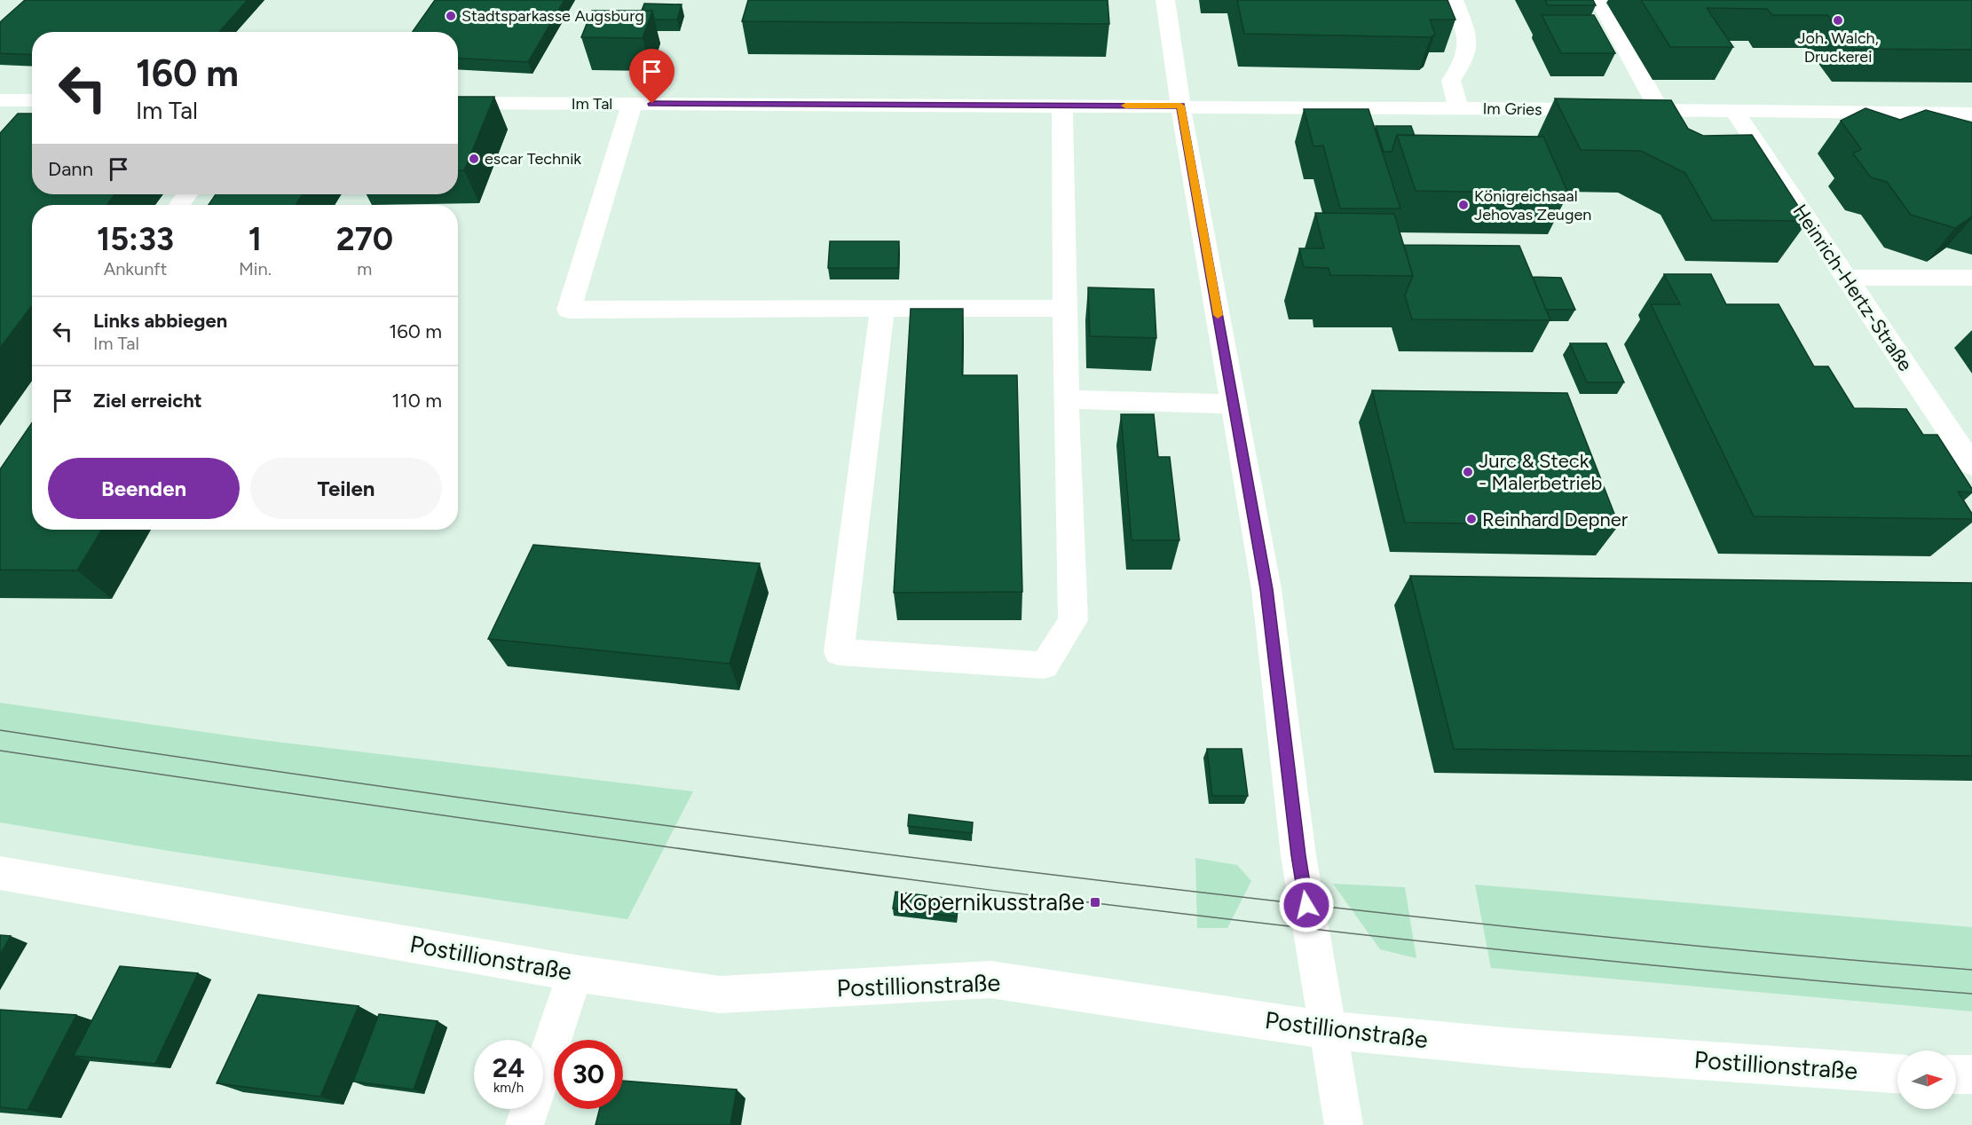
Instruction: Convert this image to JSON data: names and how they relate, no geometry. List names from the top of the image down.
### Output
{
  "streets": {
    "street": [
      "Im Tal",
      "Im Gries",
      "Heinrich-Hertz-Straße",
      "Postillionstraße"
    ]
  },
  "crossings": [
    ["Im Tal", "Im Gries"],
    ["Im Gries", "Heinrich-Hertz-Straße"]
  ],
  "places": {
    "other": [
      "Stadtsparkasse Augsburg",
      "Joh. Walch, Druckerei",
      "escar Technik",
      "Königreichsaal Jehovas Zeugen",
      "Jurc & Steck - Malerbetrieb",
      "Reinhard Depner"
    ],
    "transit": ["Kopernikusstraße"]
  },
  "north": "right",
  "page": {
    "turn": ["160 m", "Im Tal"],
    "then": "Dann",
    "eta": [
      "15:33",
      "Ankunft",
      "1",
      "Min.",
      "270",
      "m"
    ],
    "list": [
      {
        "name": "Links abbiegen",
        "note": "Im Tal",
        "value": "160 m"
      },
      {
        "name": "Ziel erreicht",
        "value": "110 m"
      }
    ],
    "buttons": ["Beenden", "Teilen"],
    "speed": "24 km/h",
    "limit": "30"
  }
}
